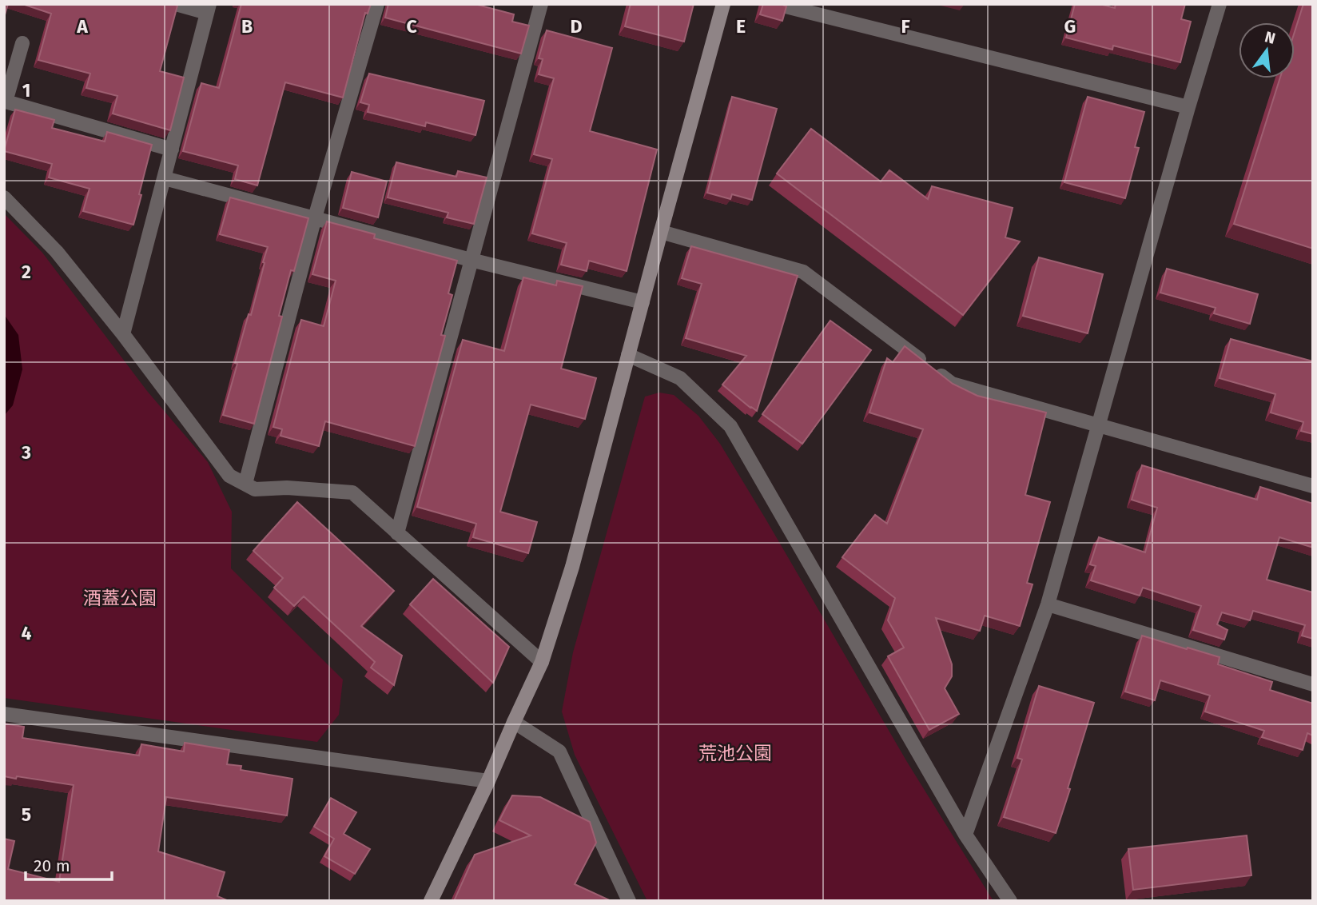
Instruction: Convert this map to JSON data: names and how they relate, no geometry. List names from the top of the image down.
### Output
{
  "parks": ["酒蓋公園", "荒池公園"],
  "scale_bar": "20 m",
  "north": "top",
  "grid": {
    "columns": [
      "A",
      "B",
      "C",
      "D",
      "E",
      "F",
      "G"
    ],
    "rows": [
      "1",
      "2",
      "3",
      "4",
      "5"
    ]
  }
}
